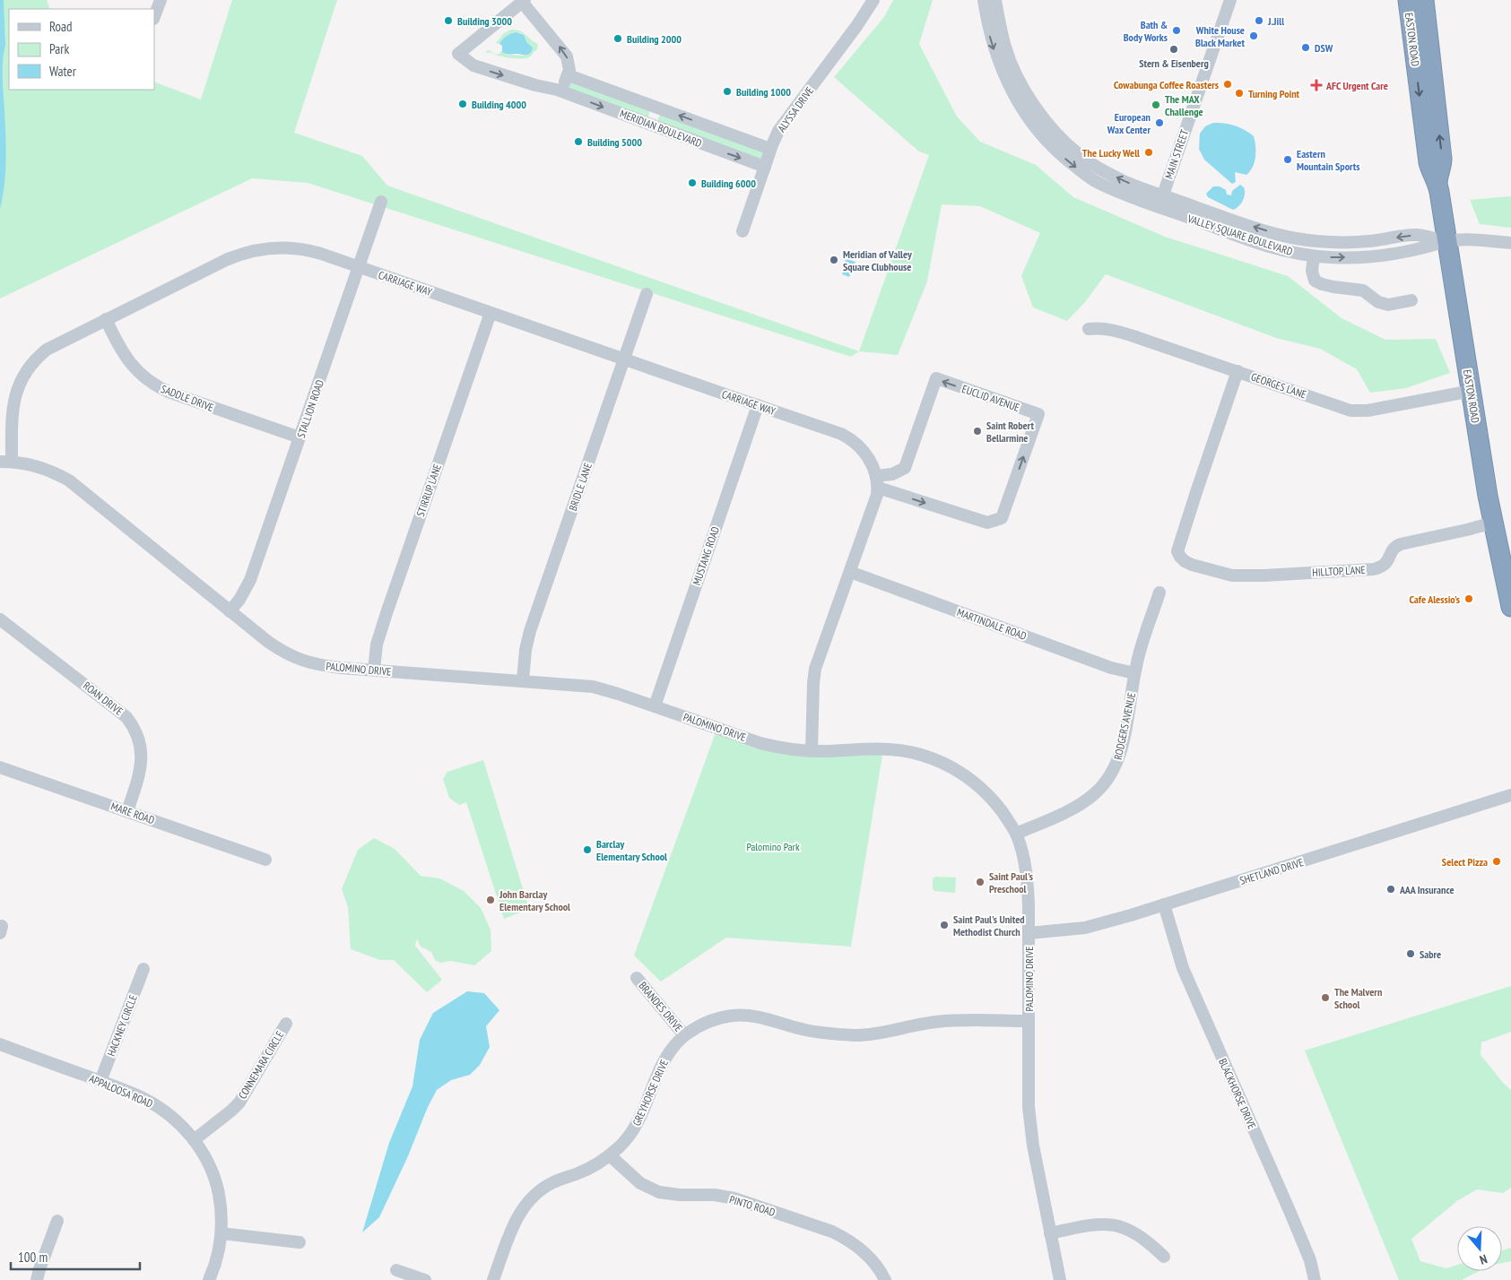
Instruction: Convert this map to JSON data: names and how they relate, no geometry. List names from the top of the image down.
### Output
{
  "streets": {
    "highway": ["EASTON ROAD"],
    "street": [
      "ALYSSA DRIVE",
      "MERIDIAN BOULEVARD",
      "MAIN STREET",
      "VALLEY SQUARE BOULEVARD",
      "CARRIAGE WAY",
      "GEORGES LANE",
      "SADDLE DRIVE",
      "EUCLID AVENUE",
      "STALLION ROAD",
      "BRIDLE LANE",
      "STIRRUP LANE",
      "MUSTANG ROAD",
      "HILLTOP LANE",
      "MARTINDALE ROAD",
      "PALOMINO DRIVE",
      "ROAN DRIVE",
      "RODGERS AVENUE",
      "MARE ROAD",
      "SHETLAND DRIVE",
      "BRANDES DRIVE",
      "HACKNEY CIRCLE",
      "CONNEMARA CIRCLE",
      "APPALOOSA ROAD",
      "GREYHORSE DRIVE",
      "BLACKHORSE DRIVE",
      "PINTO ROAD"
    ]
  },
  "crossings": [
    ["EASTON ROAD", "VALLEY SQUARE BOULEVARD"],
    ["EASTON ROAD", "GEORGES LANE"],
    ["EASTON ROAD", "HILLTOP LANE"],
    ["ALYSSA DRIVE", "MERIDIAN BOULEVARD"],
    ["MAIN STREET", "VALLEY SQUARE BOULEVARD"],
    ["CARRIAGE WAY", "SADDLE DRIVE"],
    ["CARRIAGE WAY", "EUCLID AVENUE"],
    ["CARRIAGE WAY", "STALLION ROAD"],
    ["CARRIAGE WAY", "BRIDLE LANE"],
    ["CARRIAGE WAY", "STIRRUP LANE"],
    ["CARRIAGE WAY", "MUSTANG ROAD"],
    ["CARRIAGE WAY", "PALOMINO DRIVE"],
    ["GEORGES LANE", "HILLTOP LANE"],
    ["SADDLE DRIVE", "STALLION ROAD"],
    ["STALLION ROAD", "PALOMINO DRIVE"],
    ["BRIDLE LANE", "PALOMINO DRIVE"],
    ["STIRRUP LANE", "PALOMINO DRIVE"],
    ["MUSTANG ROAD", "PALOMINO DRIVE"],
    ["MARTINDALE ROAD", "RODGERS AVENUE"],
    ["PALOMINO DRIVE", "RODGERS AVENUE"],
    ["PALOMINO DRIVE", "SHETLAND DRIVE"],
    ["PALOMINO DRIVE", "GREYHORSE DRIVE"],
    ["ROAN DRIVE", "MARE ROAD"],
    ["SHETLAND DRIVE", "BLACKHORSE DRIVE"],
    ["BRANDES DRIVE", "GREYHORSE DRIVE"],
    ["HACKNEY CIRCLE", "APPALOOSA ROAD"],
    ["CONNEMARA CIRCLE", "APPALOOSA ROAD"],
    ["GREYHORSE DRIVE", "PINTO ROAD"]
  ],
  "parks": ["Palomino Park"],
  "places": {
    "other": [
      "Building 3000",
      "J.Jill",
      "Bath & Body Works",
      "White House Black Market",
      "Building 2000",
      "DSW",
      "Stern & Eisenberg",
      "Cowabunga Coffee Roasters",
      "Building 1000",
      "Turning Point",
      "Building 4000",
      "The MAX Challenge",
      "European Wax Center",
      "Building 5000",
      "The Lucky Well",
      "Eastern Mountain Sports",
      "Building 6000",
      "Meridian of Valley Square Clubhouse",
      "Saint Robert Bellarmine",
      "Cafe Alessio's",
      "Barclay Elementary School",
      "Select Pizza",
      "Saint Paul's Preschool",
      "AAA Insurance",
      "John Barclay Elementary School",
      "Saint Paul's United Methodist Church",
      "Sabre",
      "The Malvern School"
    ],
    "health": ["AFC Urgent Care"]
  },
  "legend": ["Road", "Park", "Water"],
  "scale_bar": "100 m",
  "north": "bottom"
}
